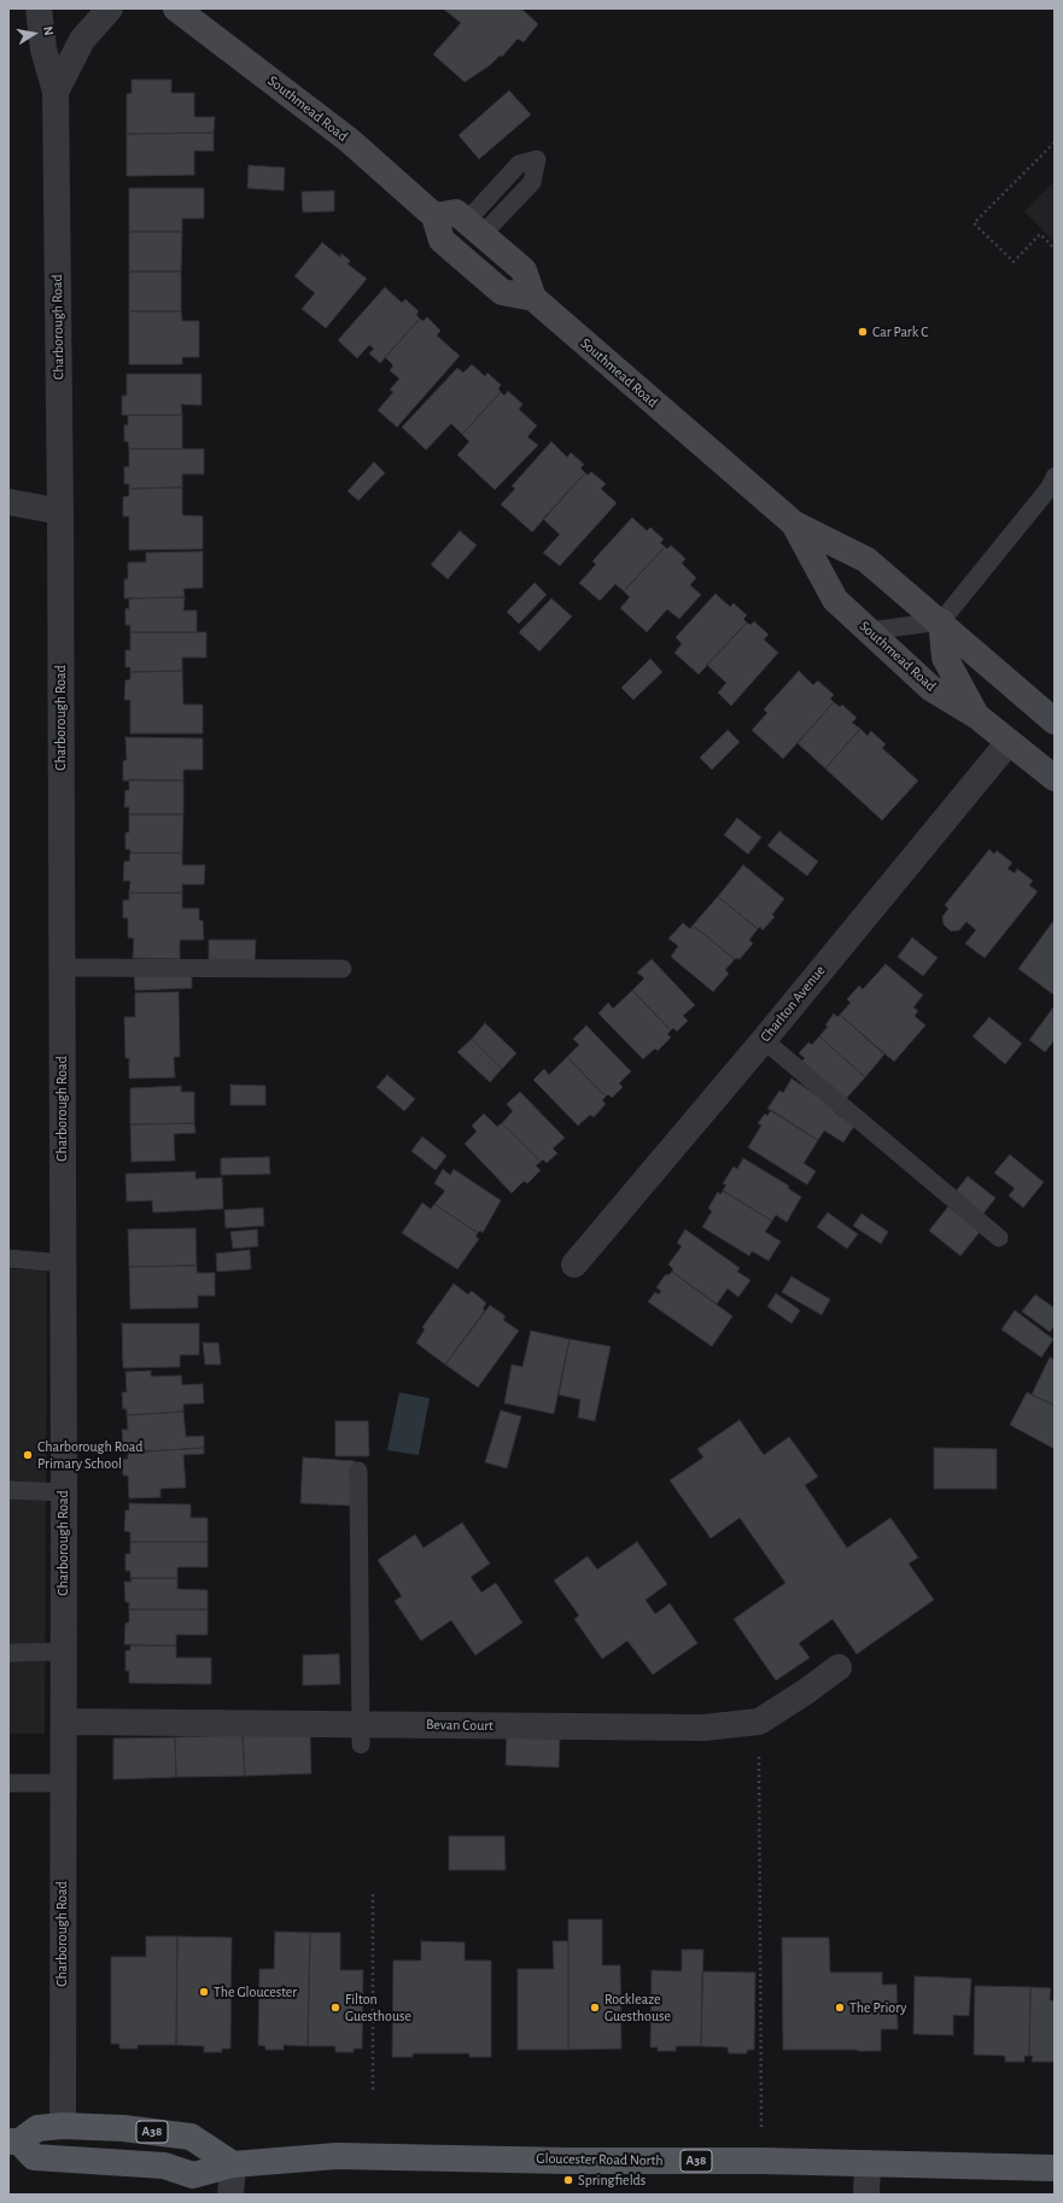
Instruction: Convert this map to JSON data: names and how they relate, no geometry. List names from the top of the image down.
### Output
{
  "streets": {
    "main road": ["Southmead Road", "A38", "Gloucester Road North"],
    "street": ["Charborough Road", "Charlton Avenue", "Bevan Court"]
  },
  "crossings": [
    ["Southmead Road", "Charlton Avenue"],
    ["Charborough Road", "Bevan Court"],
    ["Charborough Road", "Gloucester Road North"]
  ],
  "places": [
    "Car Park C",
    "Charborough Road Primary School",
    "The Gloucester",
    "Filton Guesthouse",
    "Rockleaze Guesthouse",
    "The Priory",
    "Springfields"
  ],
  "north": "right"
}
